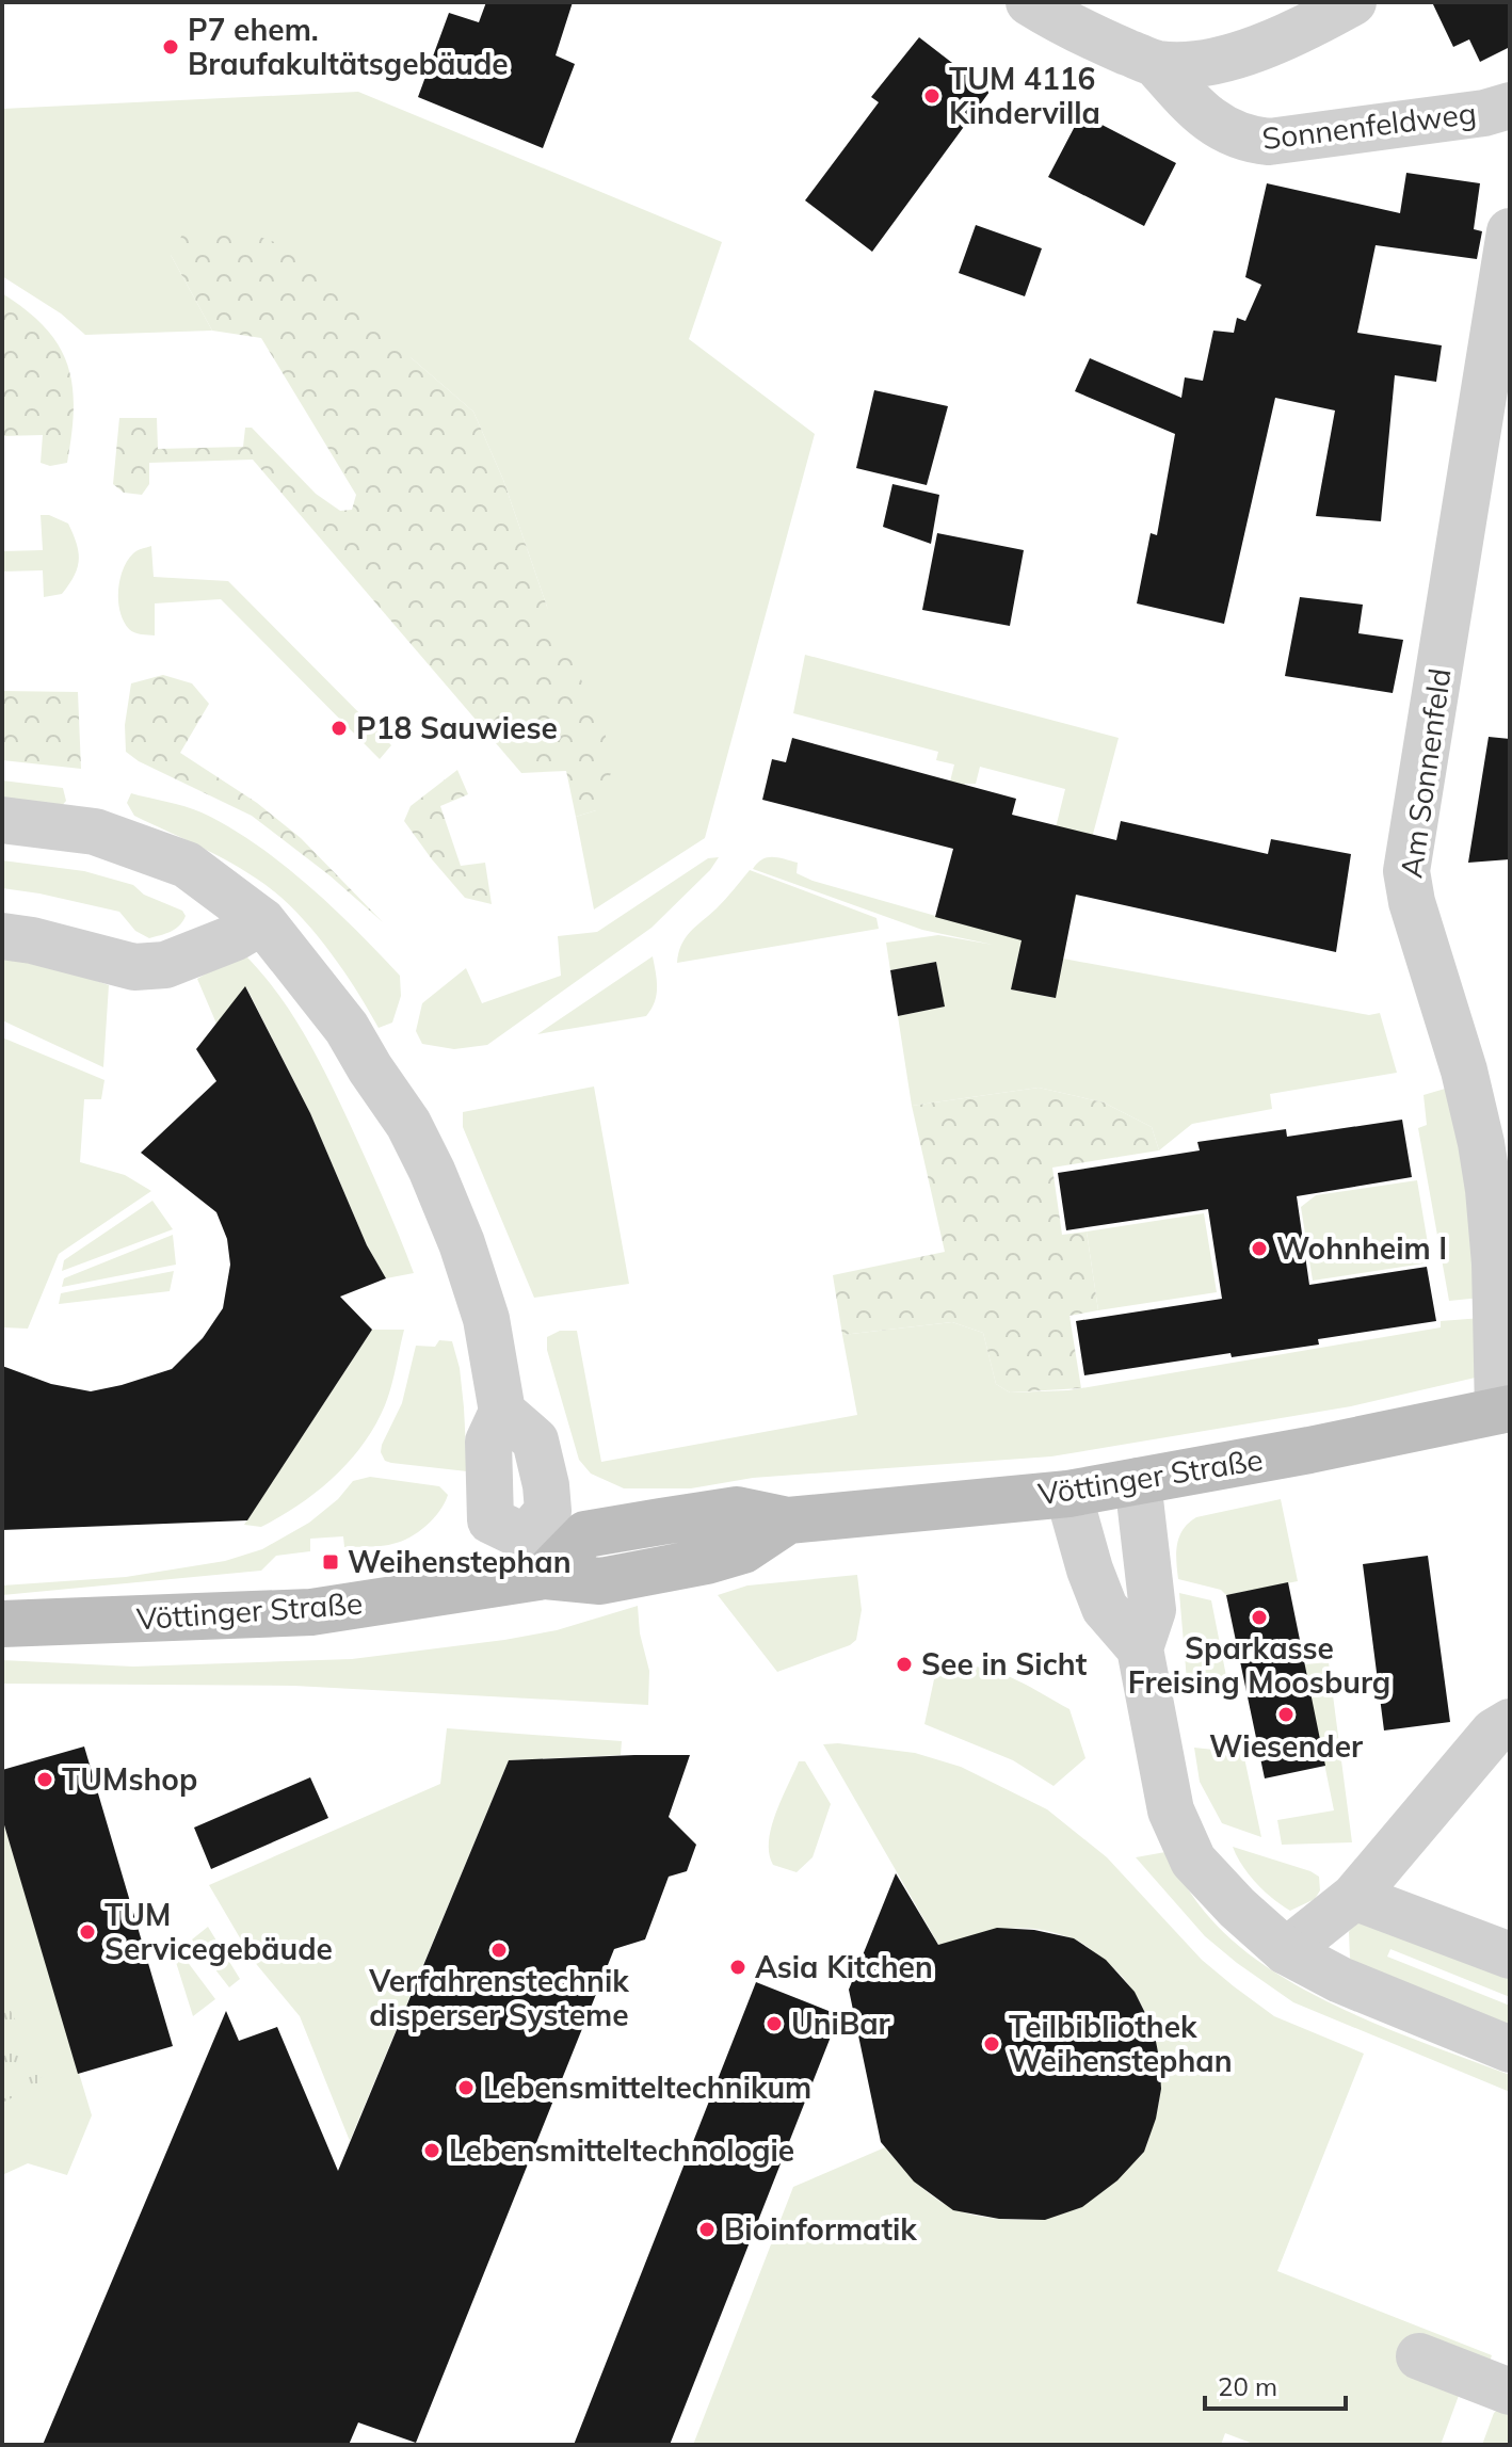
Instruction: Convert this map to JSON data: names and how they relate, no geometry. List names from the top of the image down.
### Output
{
  "streets": {
    "main road": ["Vöttinger Straße"],
    "street": ["Sonnenfeldweg", "Am Sonnenfeld"]
  },
  "crossings": [
    ["Am Sonnenfeld", "Vöttinger Straße"]
  ],
  "places": {
    "other": [
      "P7 ehem. Braufakultätsgebäude",
      "TUM 4116 Kindervilla",
      "P18 Sauwiese",
      "Wohnheim I",
      "Sparkasse Freising Moosburg",
      "See in Sicht",
      "Wiesender",
      "TUMshop",
      "TUM Servicegebäude",
      "Verfahrenstechnik disperser Systeme",
      "Asia Kitchen",
      "UniBar",
      "Teilbibliothek Weihenstephan",
      "Lebensmitteltechnikum",
      "Lebensmitteltechnologie",
      "Bioinformatik"
    ],
    "transit": ["Weihenstephan"]
  },
  "scale_bar": "20 m"
}
